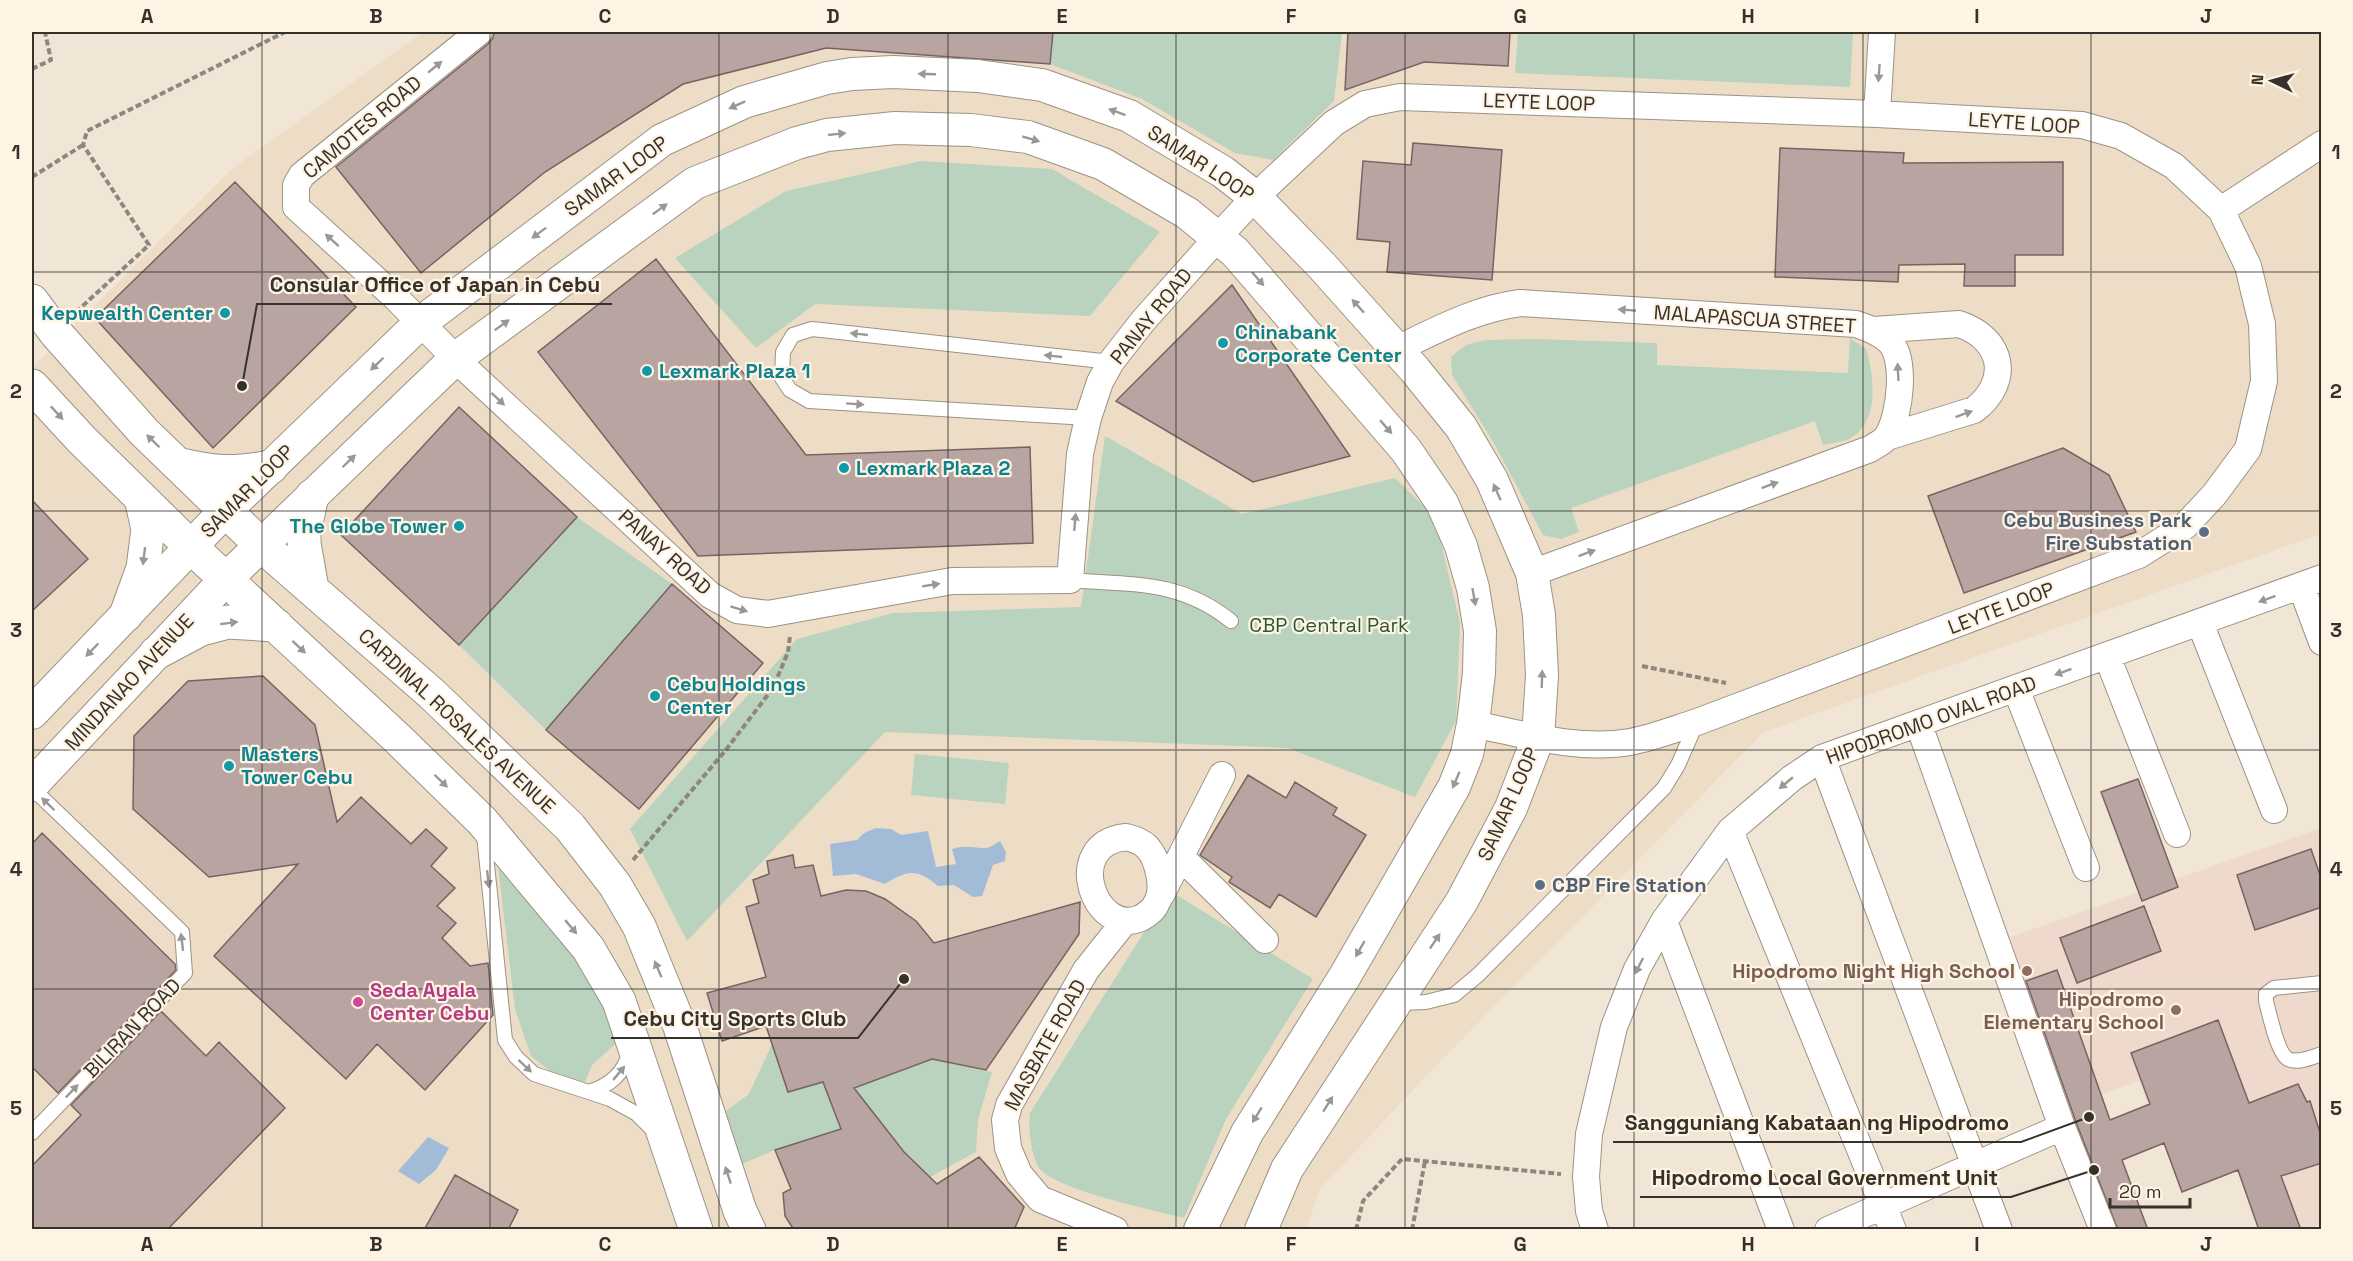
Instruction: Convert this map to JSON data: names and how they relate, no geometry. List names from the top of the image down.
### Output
{
  "streets": {
    "main road": ["CARDINAL ROSALES AVENUE"],
    "street": [
      "LEYTE LOOP",
      "CAMOTES ROAD",
      "SAMAR LOOP",
      "PANAY ROAD",
      "MALAPASCUA STREET",
      "MINDANAO AVENUE",
      "HIPODROMO OVAL ROAD",
      "MASBATE ROAD"
    ],
    "lane": ["BILIRAN ROAD"]
  },
  "crossings": [
    ["LEYTE LOOP", "SAMAR LOOP"],
    ["LEYTE LOOP", "PANAY ROAD"],
    ["CAMOTES ROAD", "SAMAR LOOP"],
    ["CAMOTES ROAD", "PANAY ROAD"],
    ["SAMAR LOOP", "MALAPASCUA STREET"],
    ["SAMAR LOOP", "CARDINAL ROSALES AVENUE"],
    ["MINDANAO AVENUE", "BILIRAN ROAD"]
  ],
  "one_way": ["MALAPASCUA STREET", "HIPODROMO OVAL ROAD"],
  "parks": ["CBP Central Park"],
  "places": [
    "Kepwealth Center",
    "Chinabank Corporate Center",
    "Lexmark Plaza 1",
    "Consular Office of Japan in Cebu",
    "Lexmark Plaza 2",
    "The Globe Tower",
    "Cebu Business Park Fire Substation",
    "Cebu Holdings Center",
    "Masters Tower Cebu",
    "CBP Fire Station",
    "Hipodromo Night High School",
    "Cebu City Sports Club",
    "Seda Ayala Center Cebu",
    "Hipodromo Elementary School",
    "Sangguniang Kabataan ng Hipodromo",
    "Hipodromo Local Government Unit"
  ],
  "scale_bar": "20 m",
  "north": "left",
  "grid": {
    "columns": [
      "A",
      "B",
      "C",
      "D",
      "E",
      "F",
      "G",
      "H",
      "I",
      "J"
    ],
    "rows": [
      "1",
      "2",
      "3",
      "4",
      "5"
    ]
  }
}
